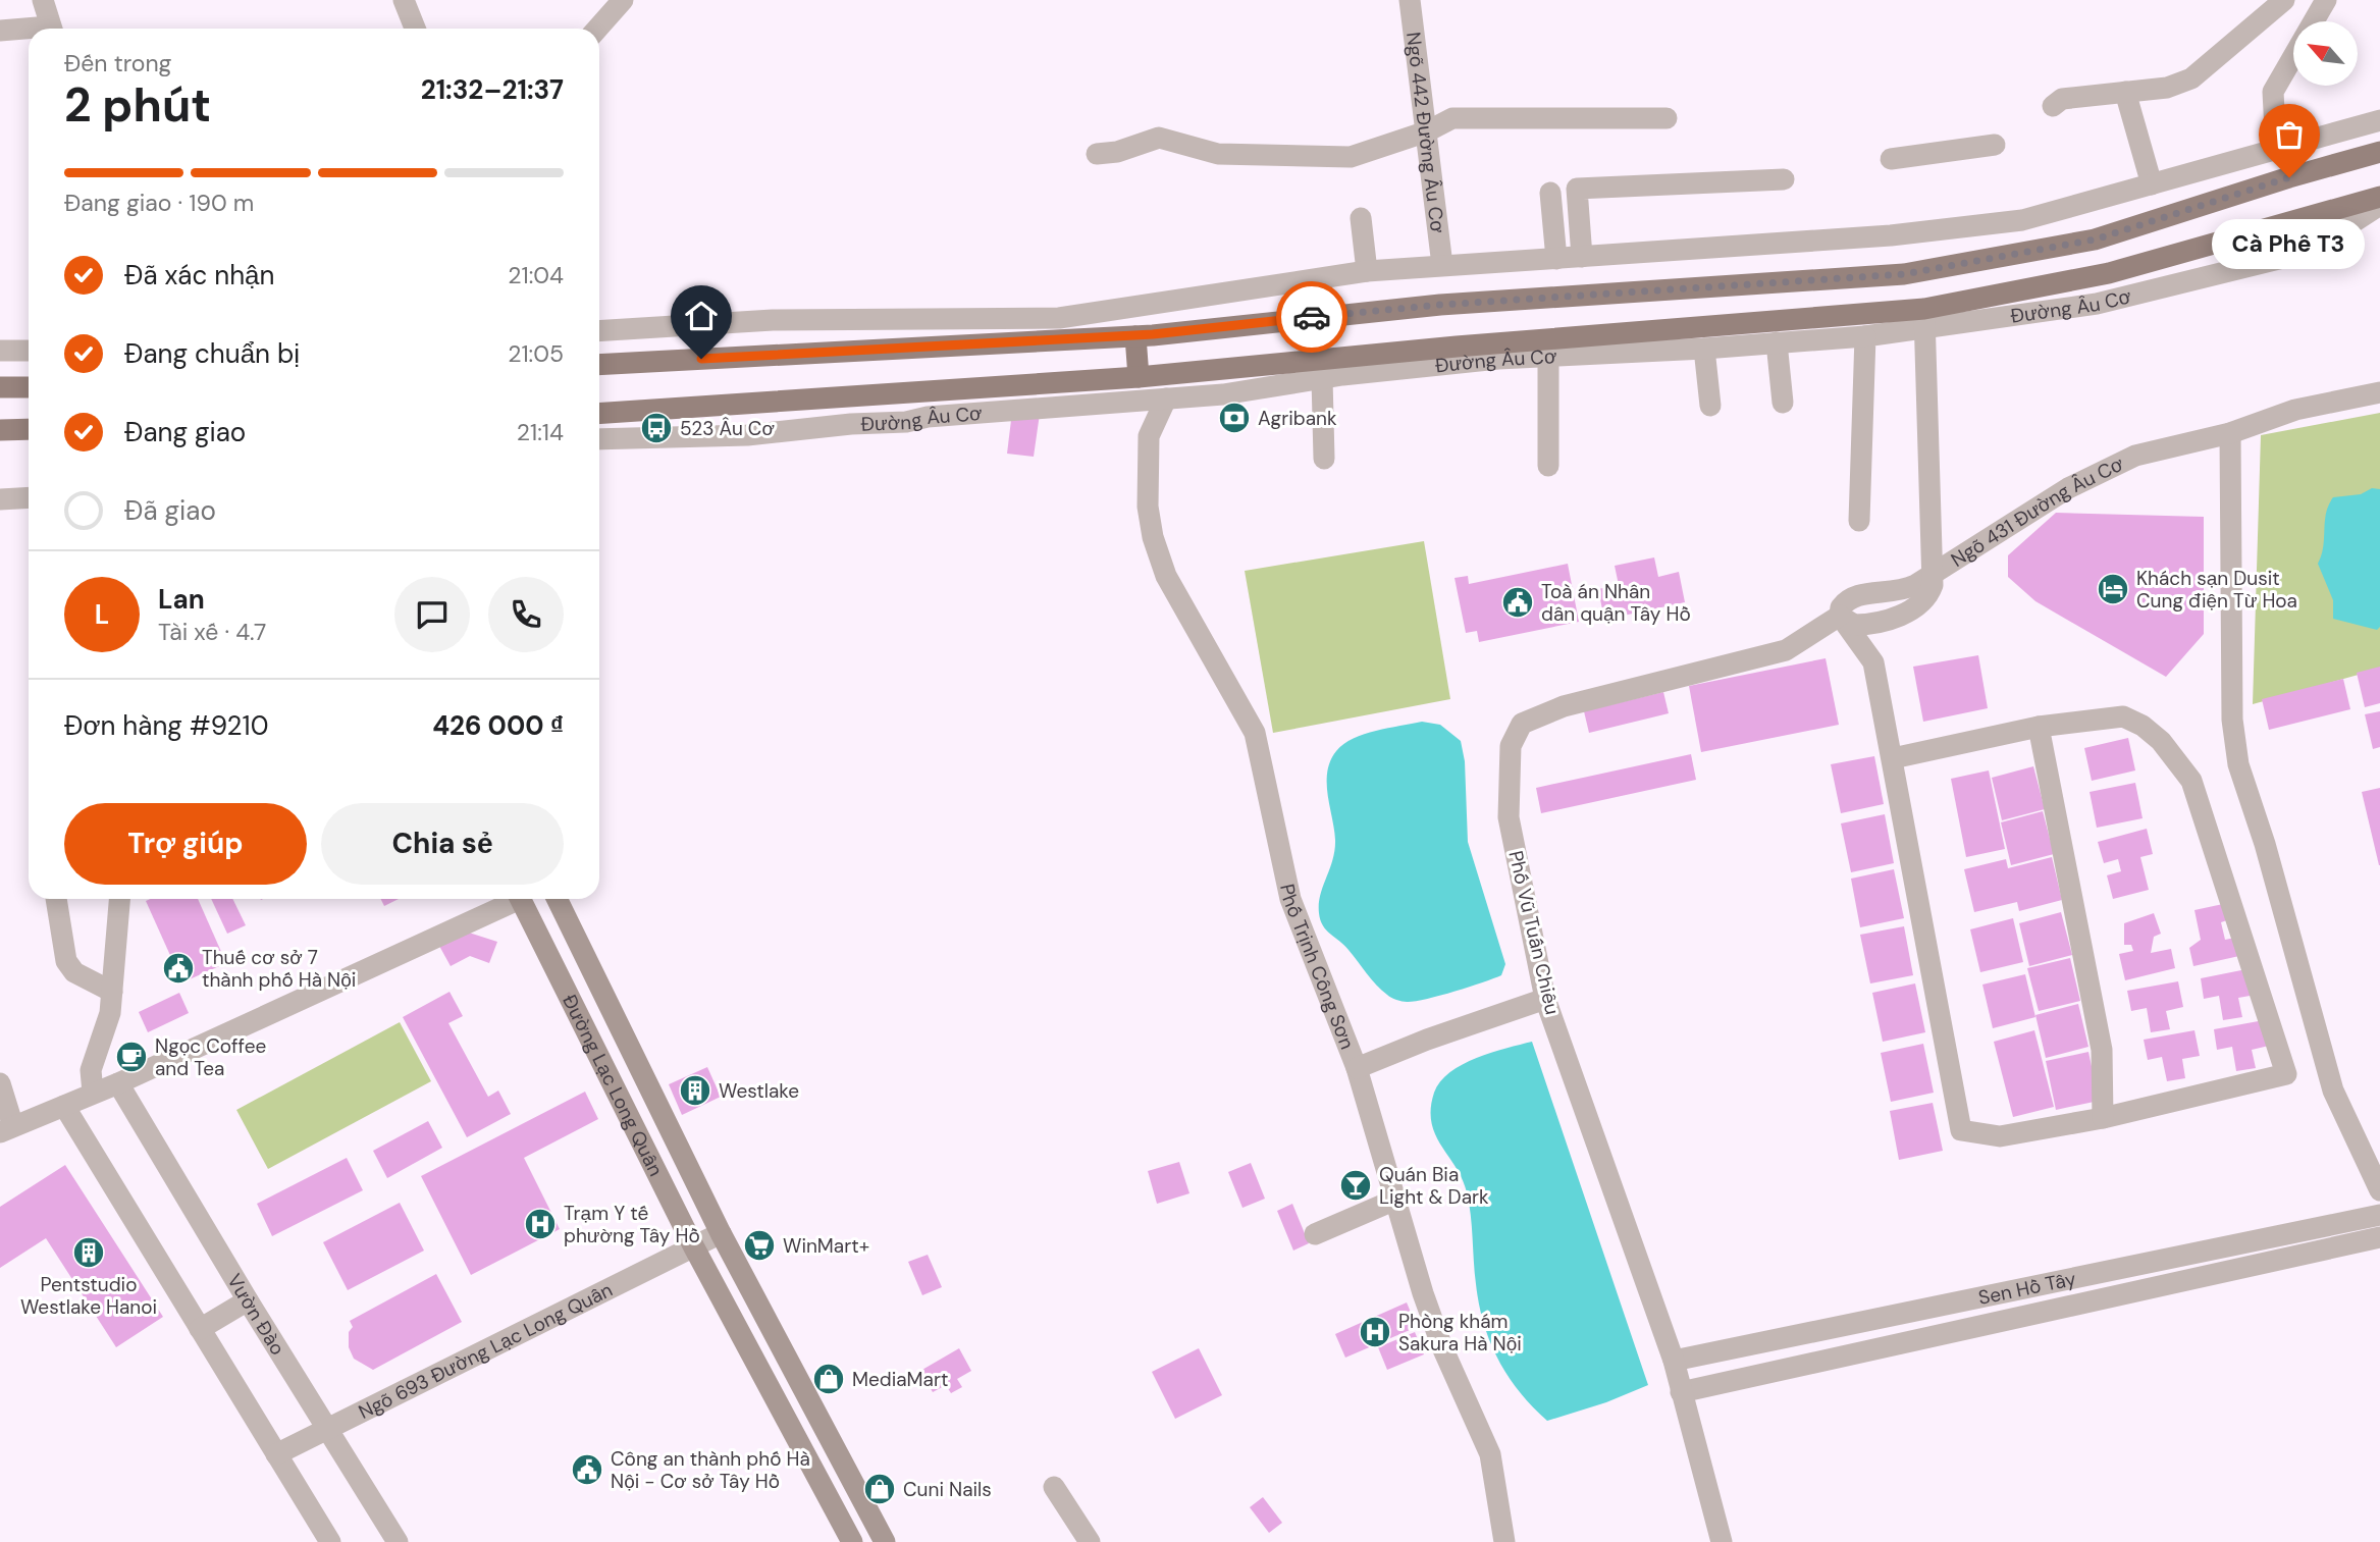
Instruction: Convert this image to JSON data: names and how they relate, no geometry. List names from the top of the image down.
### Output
{
  "streets": {
    "main road": ["Đường Âu Cơ", "Đường Lạc Long Quân"],
    "street": [
      "Ngõ 442 Đường Âu Cơ",
      "Ngõ 431 Đường Âu Cơ",
      "Phố Vũ Tuấn Chiêu",
      "Phố Trịnh Công Sơn",
      "Sen Hồ Tây",
      "Vườn Đào",
      "Ngõ 693 Đường Lạc Long Quân"
    ]
  },
  "crossings": [
    ["Đường Âu Cơ", "Ngõ 431 Đường Âu Cơ"],
    ["Đường Âu Cơ", "Phố Trịnh Công Sơn"],
    ["Ngõ 431 Đường Âu Cơ", "Phố Vũ Tuấn Chiêu"],
    ["Phố Vũ Tuấn Chiêu", "Sen Hồ Tây"],
    ["Đường Lạc Long Quân", "Ngõ 693 Đường Lạc Long Quân"],
    ["Vườn Đào", "Ngõ 693 Đường Lạc Long Quân"]
  ],
  "places": {
    "other": ["Cà Phê T3"],
    "bank": ["Agribank"],
    "bus stop": ["523 Âu Cơ"],
    "hotel": ["Khách sạn Dusit Cung điện Từ Hoa"],
    "public building": ["Toà án Nhân dân quận Tây Hồ", "Thuế cơ sở 7 thành phố Hà Nội", "Công an thành phố Hà Nội - Cơ sở Tây Hồ"],
    "cafe": ["Ngọc Coffee and Tea"],
    "building": ["Westlake", "Pentstudio Westlake Hanoi"],
    "bar": ["Quán Bia Light & Dark"],
    "hospital": ["Trạm Y tế phường Tây Hồ", "Phòng khám Sakura Hà Nội"],
    "supermarket": ["WinMart+"],
    "shop": ["MediaMart", "Cuni Nails"]
  },
  "north": "top left",
  "page": {
    "heading": ["2 phút", "Đến trong", "21:32–21:37"],
    "panel": [
      "Lan",
      "Tài xế · 4.7",
      "Đơn hàng #9210",
      "426 000 ₫"
    ],
    "bar": "Đang giao · 190 m",
    "bubble": "Cà Phê T3",
    "list": [
      ["Đã xác nhận", "21:04"],
      ["Đang chuẩn bị", "21:05"],
      ["Đang giao", "21:14"],
      "Đã giao"
    ],
    "round": "L",
    "buttons": ["Trợ giúp", "Chia sẻ"]
  }
}
